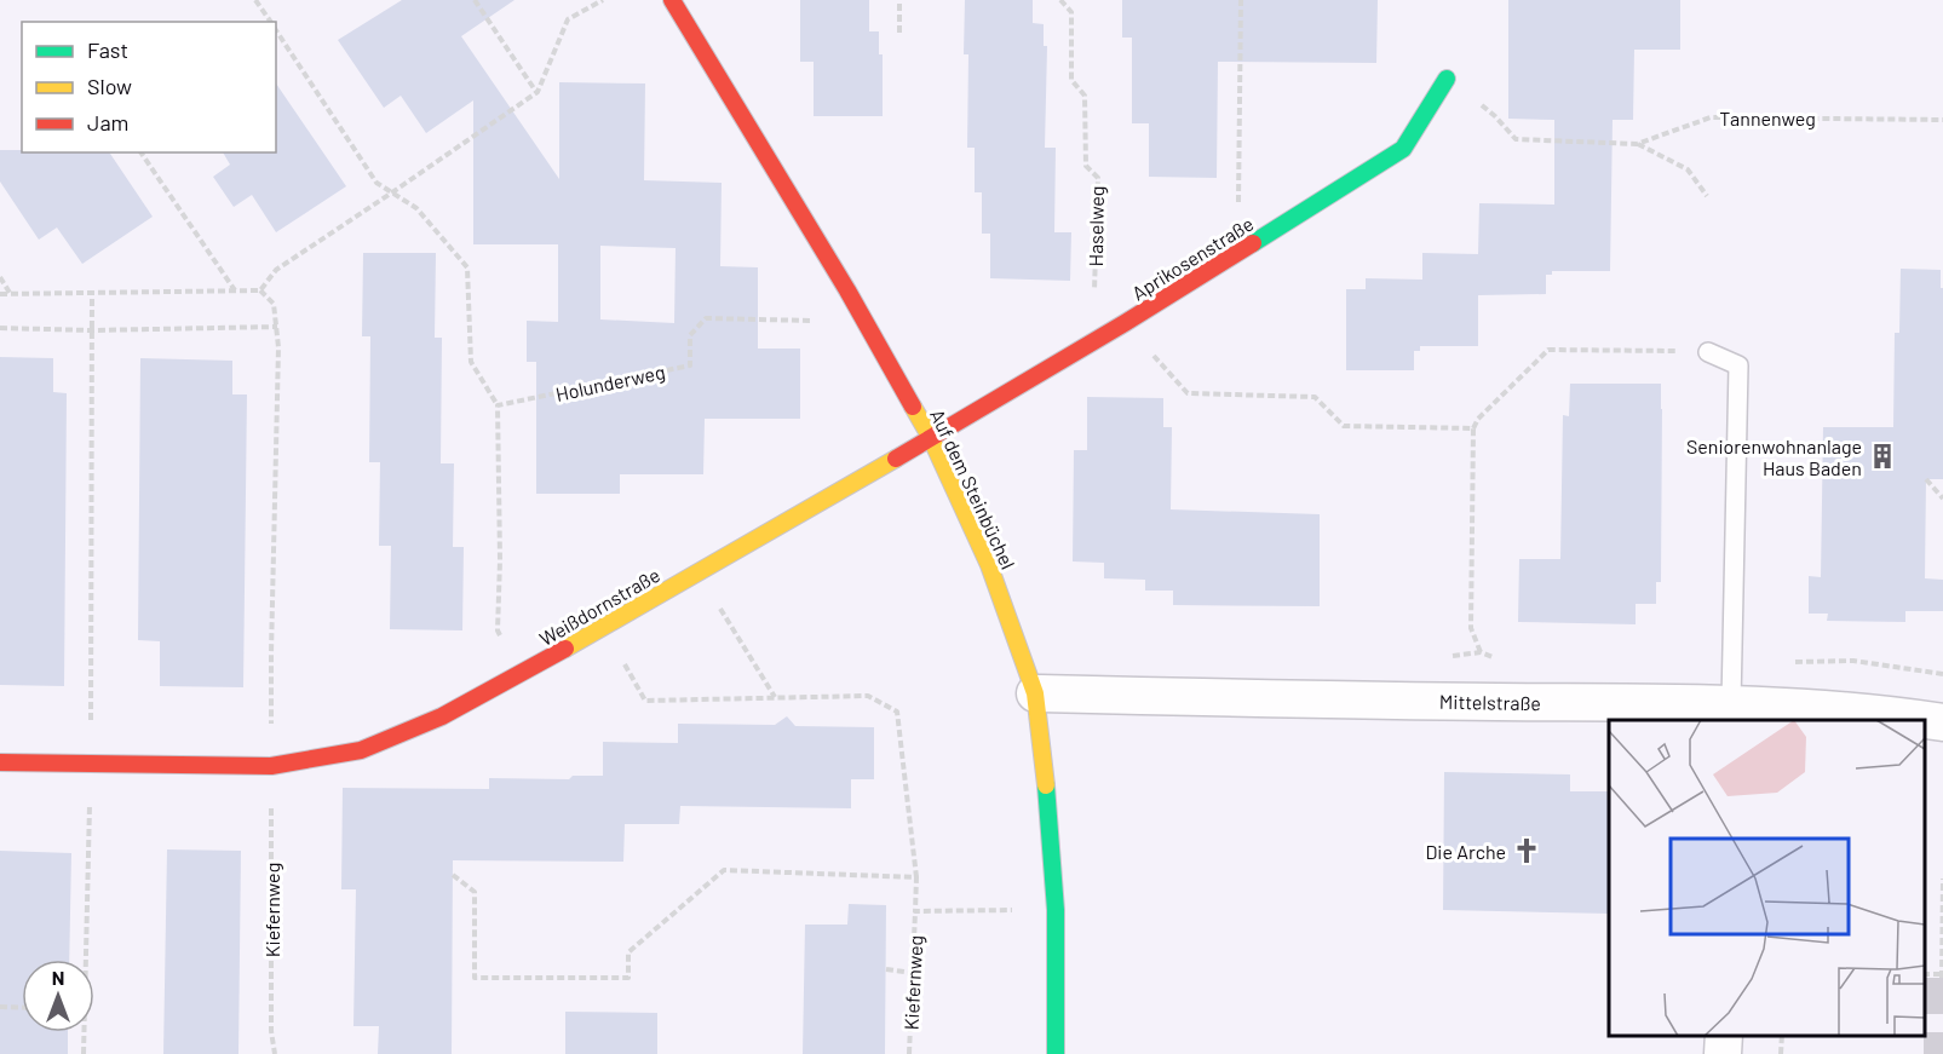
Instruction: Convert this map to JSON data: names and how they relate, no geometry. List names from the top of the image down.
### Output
{
  "streets": {
    "street": [
      "Aprikosenstraße",
      "Auf dem Steinbüchel",
      "Weißdornstraße",
      "Mittelstraße"
    ],
    "path": [
      "Tannenweg",
      "Haselweg",
      "Holunderweg",
      "Kiefernweg"
    ]
  },
  "crossings": [
    ["Tannenweg", "Aprikosenstraße"],
    ["Haselweg", "Aprikosenstraße"],
    ["Aprikosenstraße", "Auf dem Steinbüchel"],
    ["Aprikosenstraße", "Weißdornstraße"],
    ["Holunderweg", "Auf dem Steinbüchel"],
    ["Auf dem Steinbüchel", "Weißdornstraße"],
    ["Auf dem Steinbüchel", "Mittelstraße"],
    ["Weißdornstraße", "Kiefernweg"]
  ],
  "places": {
    "building": ["Seniorenwohnanlage Haus Baden"],
    "church": ["Die Arche"]
  },
  "legend": ["Fast", "Slow", "Jam"],
  "north": "top"
}
